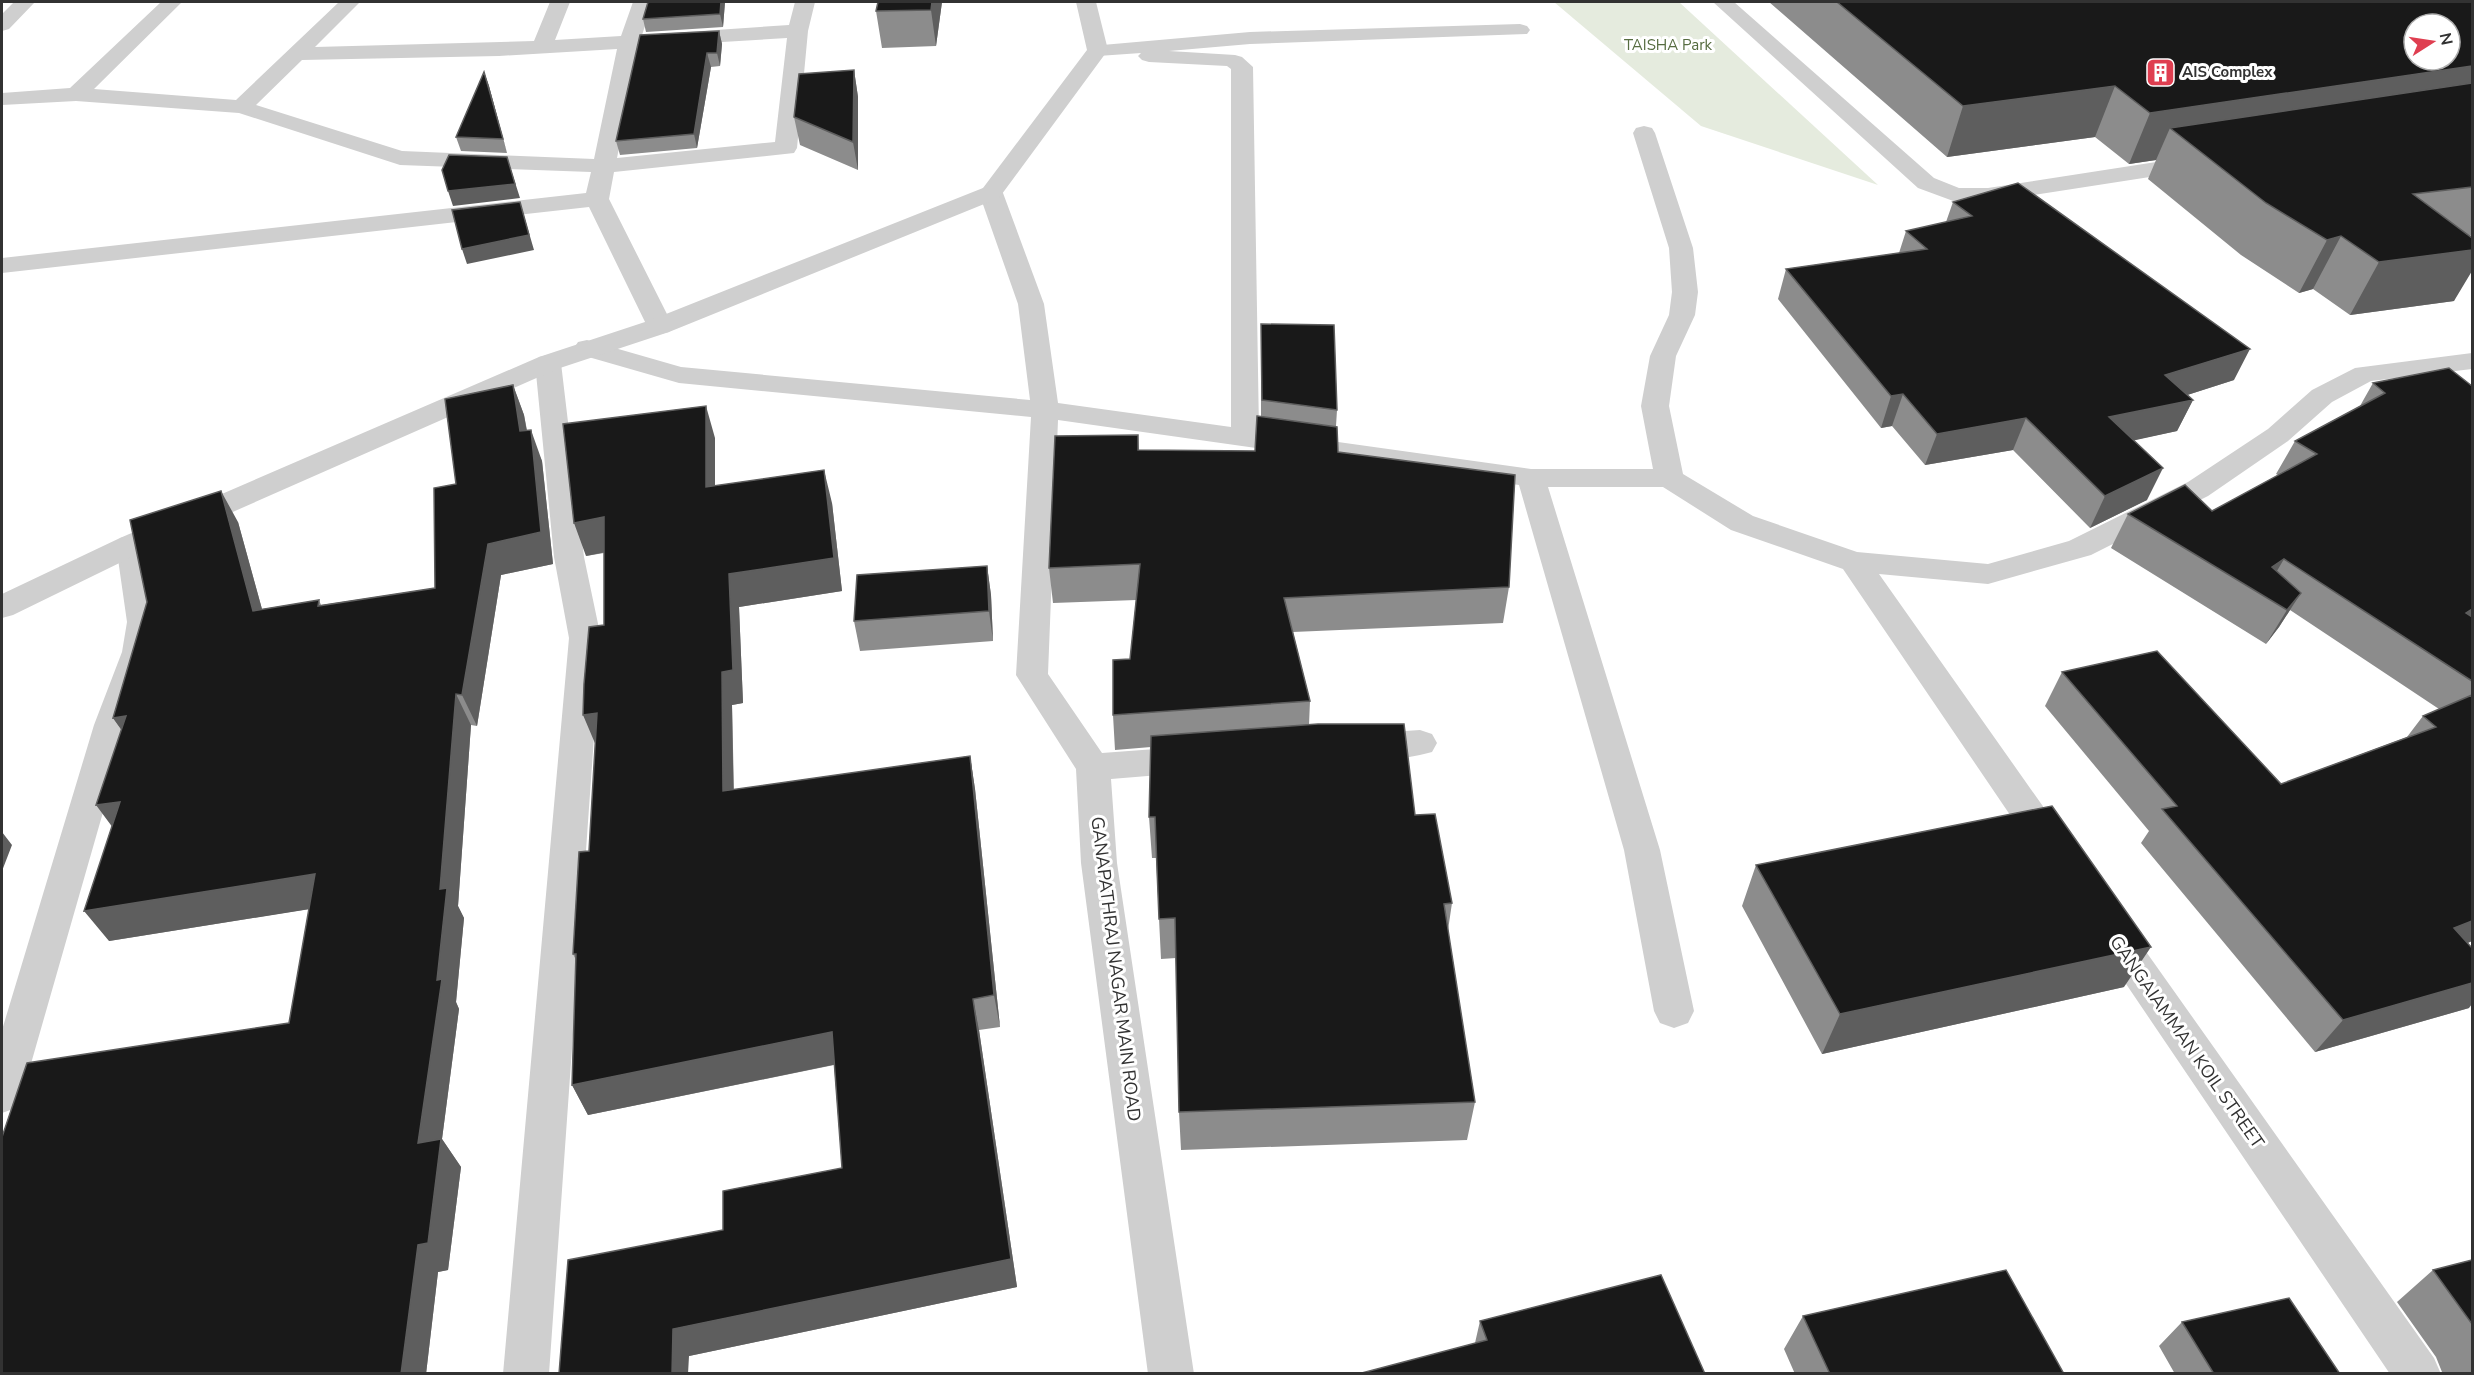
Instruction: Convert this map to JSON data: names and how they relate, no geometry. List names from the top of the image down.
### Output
{
  "streets": {
    "street": ["GANAPATHRAJ NAGAR MAIN ROAD", "GANGAIAMMAN KOIL STREET"]
  },
  "parks": ["TAISHA Park"],
  "places": {
    "building": ["AIS Complex"]
  },
  "north": "right"
}
